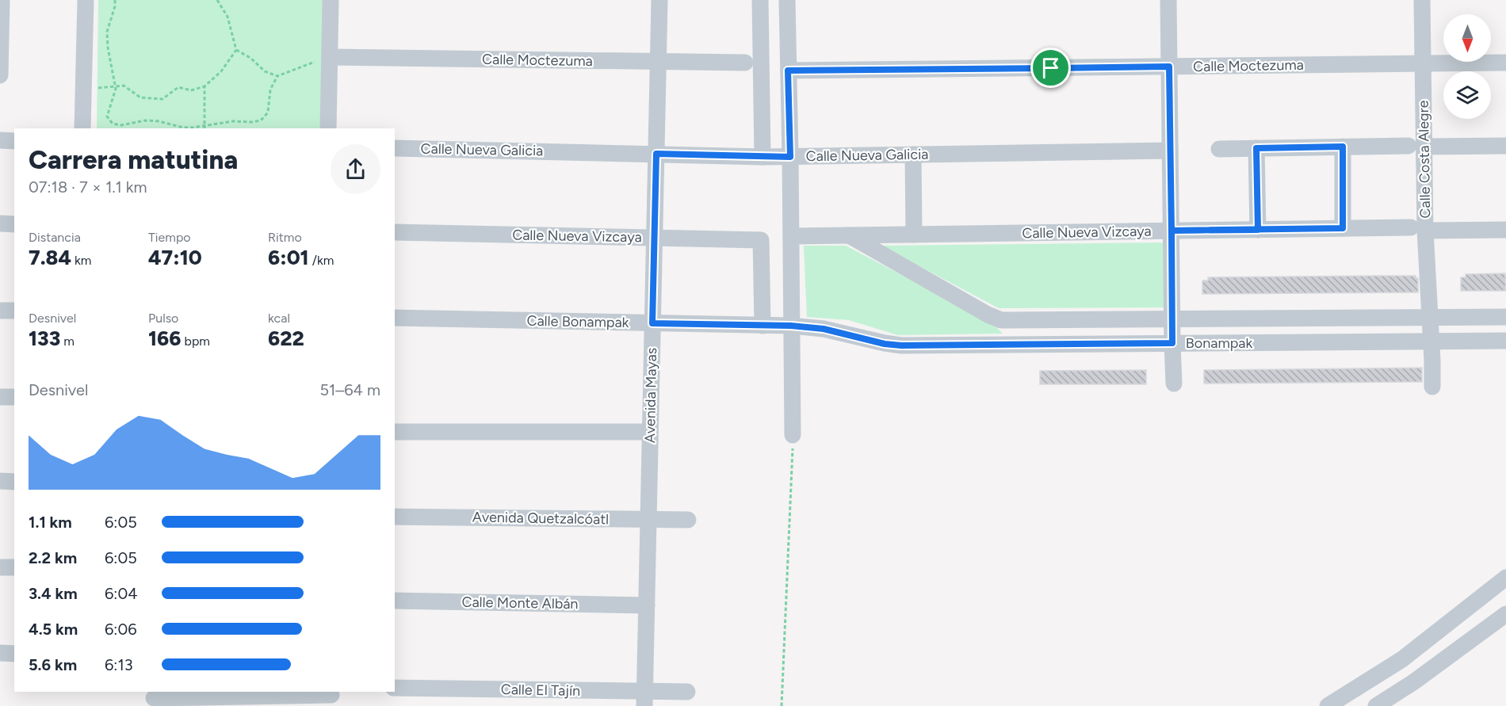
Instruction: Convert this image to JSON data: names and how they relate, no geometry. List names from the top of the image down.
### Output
{
  "streets": {
    "street": [
      "Calle Moctezuma",
      "Calle Nueva Galicia",
      "Calle Costa Alegre",
      "Calle Nueva Vizcaya",
      "Calle Bonampak",
      "Bonampak",
      "Avenida Mayas",
      "Avenida Quetzalcóatl",
      "Calle Monte Albán",
      "Calle El Tajín"
    ]
  },
  "crossings": [
    ["Calle Moctezuma", "Calle Costa Alegre"],
    ["Calle Moctezuma", "Avenida Mayas"],
    ["Calle Nueva Galicia", "Avenida Mayas"],
    ["Calle Costa Alegre", "Calle Nueva Vizcaya"],
    ["Calle Costa Alegre", "Bonampak"],
    ["Calle Nueva Vizcaya", "Calle Bonampak"],
    ["Calle Nueva Vizcaya", "Bonampak"],
    ["Calle Nueva Vizcaya", "Avenida Mayas"],
    ["Calle Bonampak", "Bonampak"],
    ["Calle Bonampak", "Avenida Mayas"],
    ["Avenida Mayas", "Avenida Quetzalcóatl"],
    ["Avenida Mayas", "Calle Monte Albán"],
    ["Avenida Mayas", "Calle El Tajín"]
  ],
  "north": "bottom",
  "page": {
    "heading": ["Carrera matutina", "07:18 · 7 × 1.1 km"],
    "stats": [
      ["Distancia", "7.84 km"],
      ["Tiempo", "47:10"],
      ["Ritmo", "6:01 /km"],
      ["Desnivel", "133 m"],
      ["Pulso", "166 bpm"],
      ["kcal", "622"]
    ],
    "chart": ["Desnivel", "51–64 m"],
    "list": [
      {
        "name": "1.1 km",
        "note": "6:05"
      },
      {
        "name": "2.2 km",
        "note": "6:05"
      },
      {
        "name": "3.4 km",
        "note": "6:04"
      },
      {
        "name": "4.5 km",
        "note": "6:06"
      },
      {
        "name": "5.6 km",
        "note": "6:13"
      }
    ]
  }
}
